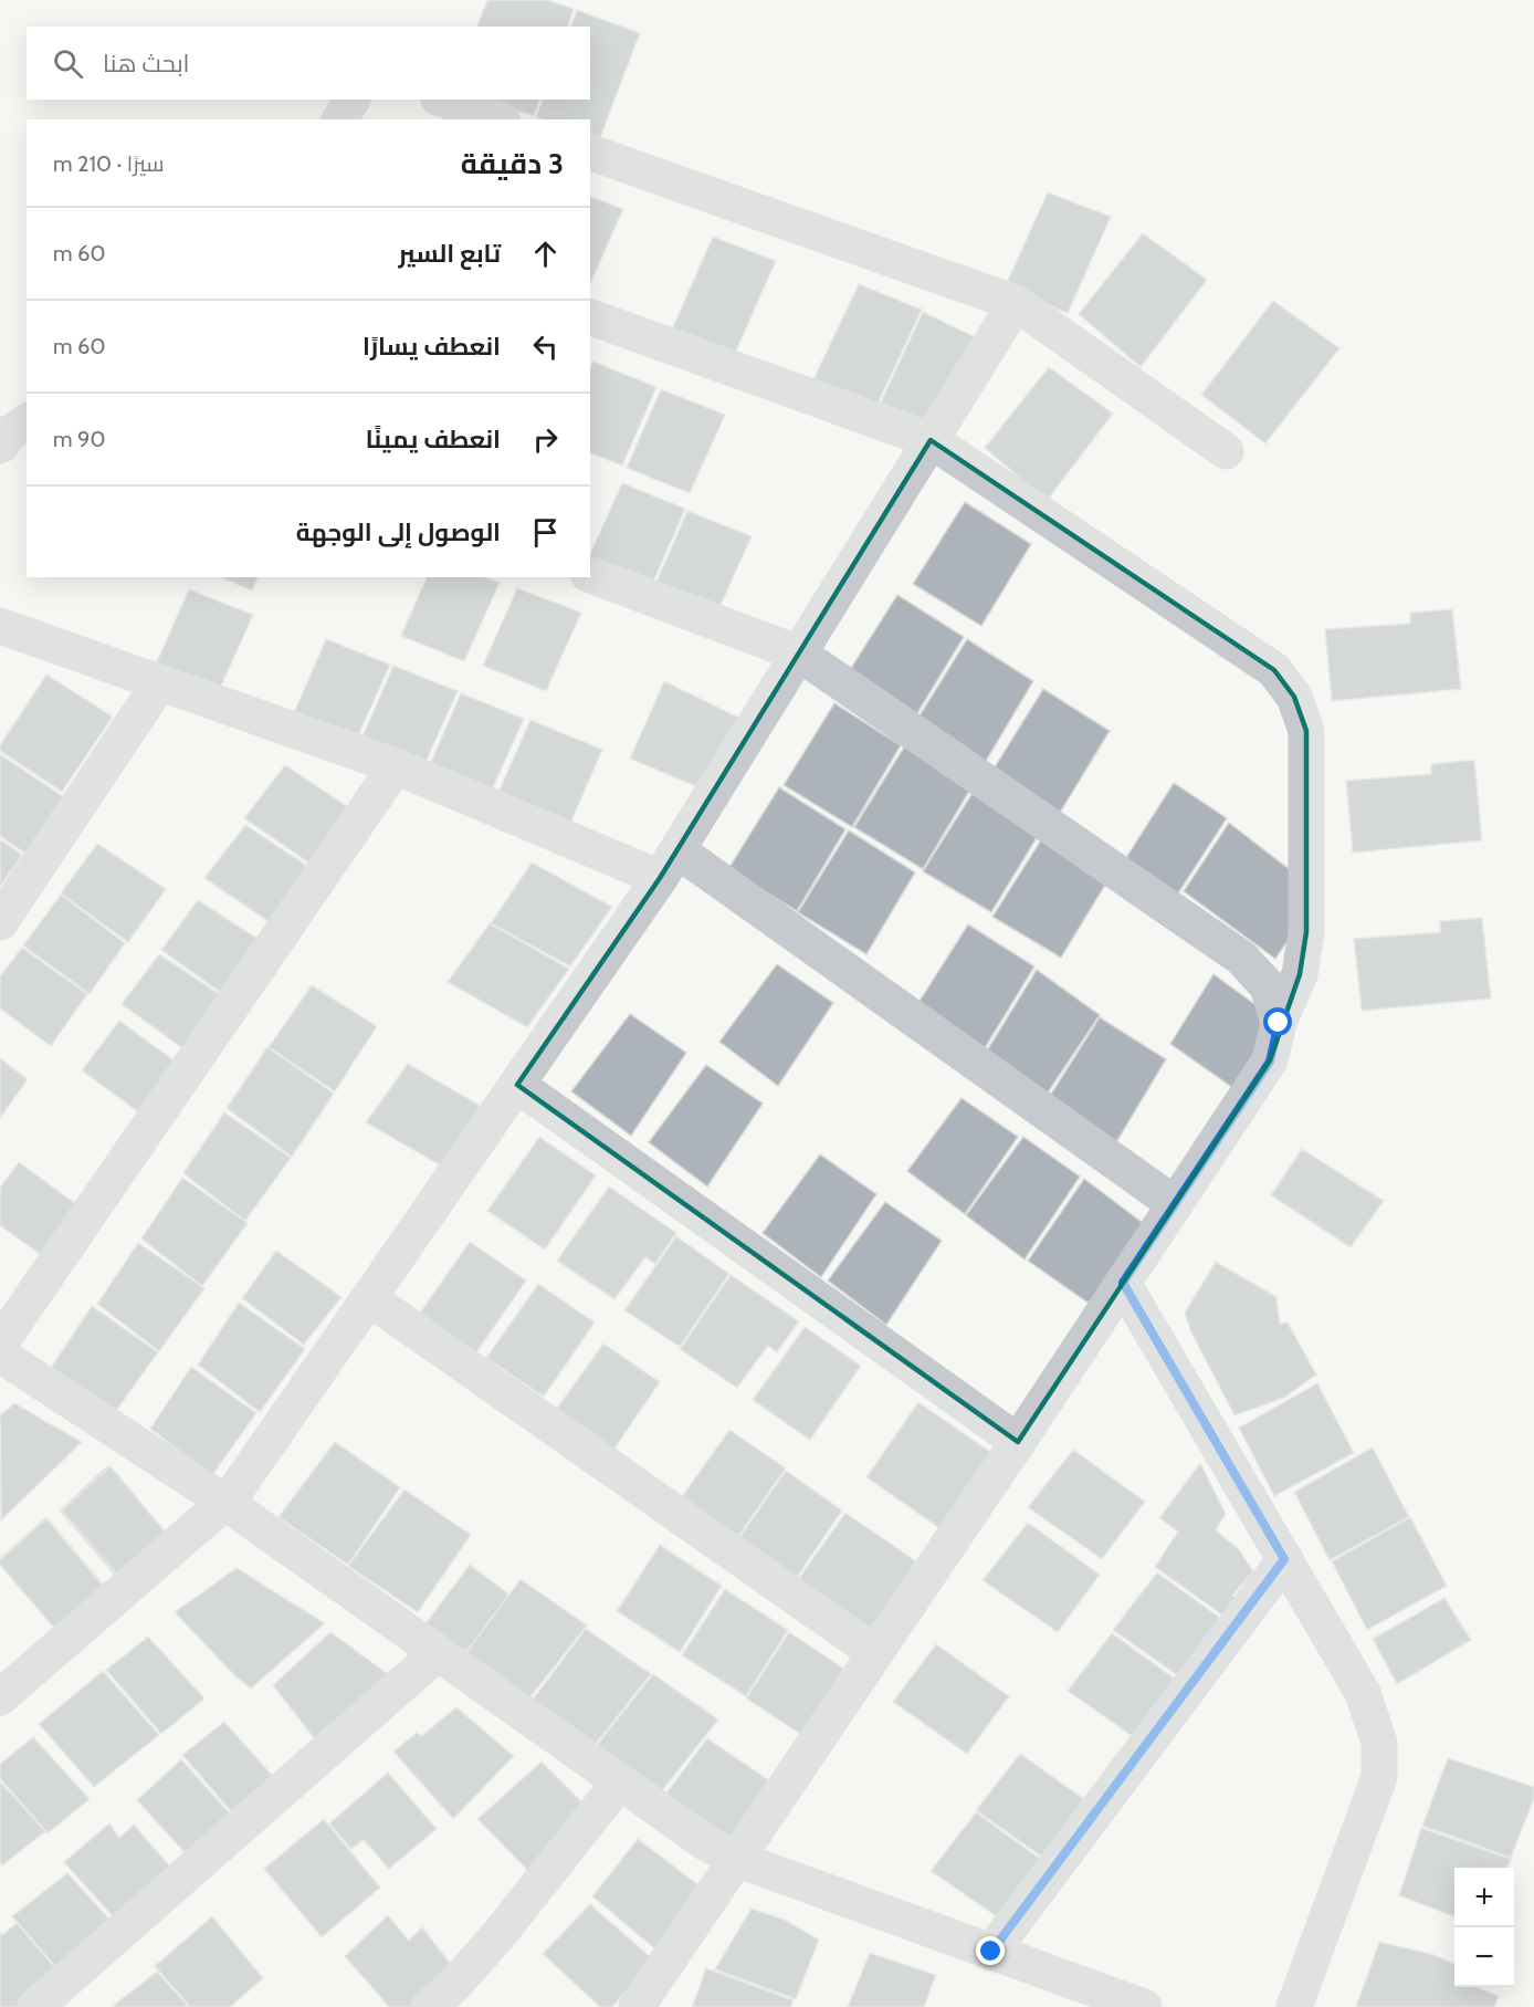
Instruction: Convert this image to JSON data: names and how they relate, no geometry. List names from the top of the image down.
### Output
{
  "page": {
    "search": "ابحث هنا",
    "heading": ["3 دقيقة", "سيرًا · 210 m"],
    "list": [
      ["تابع السير", "60 m"],
      ["انعطف يسارًا", "60 m"],
      ["انعطف يمينًا", "90 m"],
      "الوصول إلى الوجهة"
    ],
    "map_buttons": ["+", "−"]
  }
}
